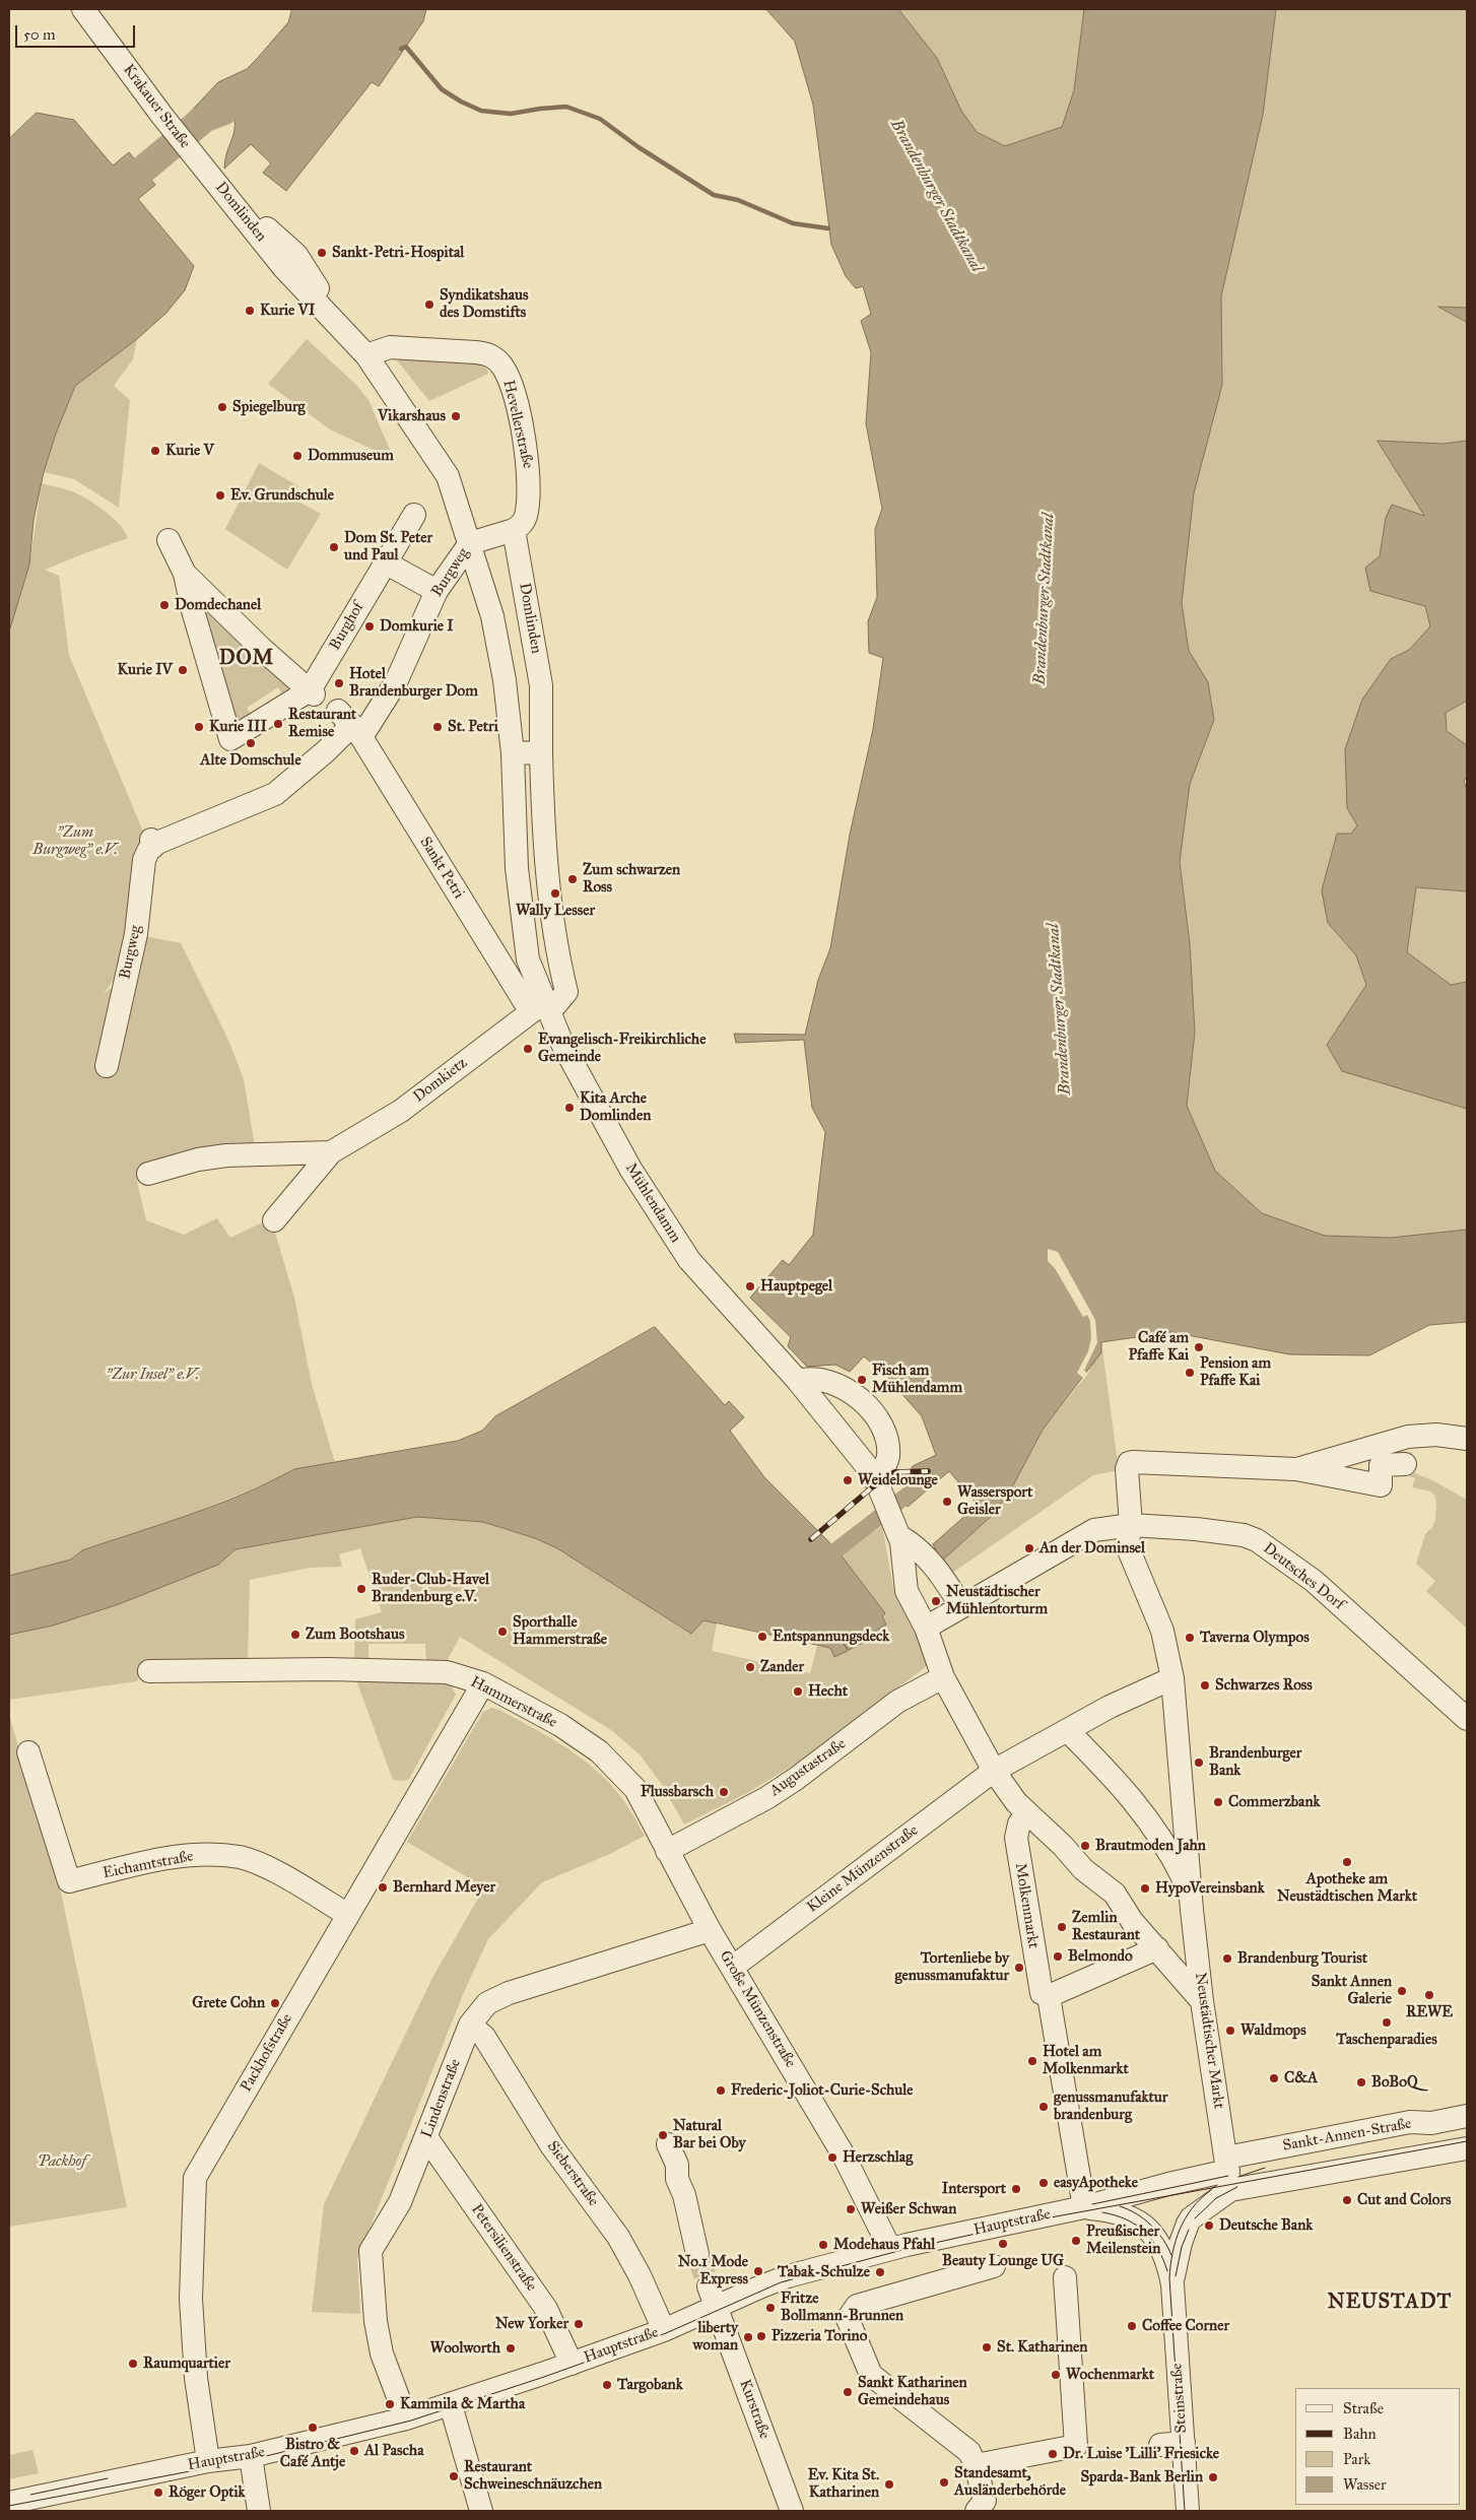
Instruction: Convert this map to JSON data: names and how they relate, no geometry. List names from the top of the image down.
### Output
{
  "streets": {
    "street": [
      "Krakauer Straße",
      "Domlinden",
      "Hevellerstraße",
      "Burgweg",
      "Burghof",
      "Sankt Petri",
      "Domkietz",
      "Mühlendamm",
      "Deutsches Dorf",
      "Hammerstraße",
      "Augustastraße",
      "Eichamtstraße",
      "Kleine Münzenstraße",
      "Molkenmarkt",
      "Große Münzenstraße",
      "Neustädtischer Markt",
      "Packhofstraße",
      "Lindenstraße",
      "Sankt-Annen-Straße",
      "Sieberstraße",
      "Hauptstraße",
      "Petersilienstraße",
      "Steinstraße",
      "Kurstraße"
    ]
  },
  "crossings": [
    ["Krakauer Straße", "Domlinden"],
    ["Domlinden", "Hevellerstraße"],
    ["Domlinden", "Burgweg"],
    ["Domlinden", "Sankt Petri"],
    ["Domlinden", "Domkietz"],
    ["Domlinden", "Mühlendamm"],
    ["Burgweg", "Sankt Petri"],
    ["Sankt Petri", "Domkietz"],
    ["Sankt Petri", "Mühlendamm"],
    ["Domkietz", "Mühlendamm"],
    ["Mühlendamm", "Deutsches Dorf"],
    ["Mühlendamm", "Augustastraße"],
    ["Mühlendamm", "Kleine Münzenstraße"],
    ["Deutsches Dorf", "Neustädtischer Markt"],
    ["Hammerstraße", "Augustastraße"],
    ["Hammerstraße", "Große Münzenstraße"],
    ["Hammerstraße", "Packhofstraße"],
    ["Hammerstraße", "Lindenstraße"],
    ["Eichamtstraße", "Packhofstraße"],
    ["Kleine Münzenstraße", "Große Münzenstraße"],
    ["Molkenmarkt", "Hauptstraße"],
    ["Molkenmarkt", "Steinstraße"],
    ["Große Münzenstraße", "Lindenstraße"],
    ["Große Münzenstraße", "Hauptstraße"],
    ["Neustädtischer Markt", "Sankt-Annen-Straße"],
    ["Neustädtischer Markt", "Hauptstraße"],
    ["Neustädtischer Markt", "Steinstraße"],
    ["Packhofstraße", "Hauptstraße"],
    ["Lindenstraße", "Sieberstraße"],
    ["Lindenstraße", "Hauptstraße"],
    ["Lindenstraße", "Petersilienstraße"],
    ["Sankt-Annen-Straße", "Hauptstraße"],
    ["Sankt-Annen-Straße", "Steinstraße"],
    ["Sieberstraße", "Hauptstraße"],
    ["Hauptstraße", "Petersilienstraße"],
    ["Hauptstraße", "Steinstraße"],
    ["Hauptstraße", "Kurstraße"]
  ],
  "districts": ["DOM", "NEUSTADT"],
  "water": ["Brandenburger Stadtkanal"],
  "parks": ["\"Zum Burgweg\" e.V.", "\"Zur Insel\" e.V.", "Packhof"],
  "places": [
    "Sankt-Petri-Hospital",
    "Syndikatshaus des Domstifts",
    "Kurie VI",
    "Spiegelburg",
    "Vikarshaus",
    "Kurie V",
    "Dommuseum",
    "Ev. Grundschule",
    "Dom St. Peter und Paul",
    "Domdechanel",
    "Domkurie I",
    "Kurie IV",
    "Hotel Brandenburger Dom",
    "Restaurant Remise",
    "Kurie III",
    "St. Petri",
    "Alte Domschule",
    "Zum schwarzen Ross",
    "Wally Lesser",
    "Evangelisch-Freikirchliche Gemeinde",
    "Kita Arche Domlinden",
    "Hauptpegel",
    "Café am Pfaffe Kai",
    "Pension am Pfaffe Kai",
    "Fisch am Mühlendamm",
    "Weidelounge",
    "Wassersport Geisler",
    "An der Dominsel",
    "Ruder-Club-Havel Brandenburg e.V.",
    "Neustädtischer Mühlentorturm",
    "Sporthalle Hammerstraße",
    "Zum Bootshaus",
    "Entspannungsdeck",
    "Taverna Olympos",
    "Zander",
    "Schwarzes Ross",
    "Hecht",
    "Brandenburger Bank",
    "Flussbarsch",
    "Commerzbank",
    "Brautmoden Jahn",
    "Apotheke am Neustädtischen Markt",
    "Bernhard Meyer",
    "HypoVereinsbank",
    "Zemlin Restaurant",
    "Belmondo",
    "Brandenburg Tourist",
    "Tortenliebe by genussmanufaktur",
    "Sankt Annen Galerie",
    "REWE",
    "Grete Cohn",
    "Taschenparadies",
    "Waldmops",
    "Hotel am Molkenmarkt",
    "C&A",
    "BoBoQ",
    "Frederic-Joliot-Curie-Schule",
    "genussmanufaktur brandenburg",
    "Natural Bar bei Oby",
    "Herzschlag",
    "easyApotheke",
    "Intersport",
    "Cut and Colors",
    "Weißer Schwan",
    "Deutsche Bank",
    "Preußischer Meilenstein",
    "Beauty Lounge UG",
    "Modehaus Pfahl",
    "No.1 Mode Express",
    "Tabak-Schulze",
    "Fritze Bollmann-Brunnen",
    "New Yorker",
    "Coffee Corner",
    "Pizzeria Torino",
    "liberty woman",
    "St. Katharinen",
    "Woolworth",
    "Raumquartier",
    "Wochenmarkt",
    "Targobank",
    "Sankt Katharinen Gemeindehaus",
    "Kammila & Martha",
    "Bistro & Café Antje",
    "Al Pascha",
    "Dr. Luise 'Lilli' Friesicke",
    "Restaurant Schweineschnäuzchen",
    "Sparda-Bank Berlin",
    "Standesamt, Ausländerbehörde",
    "Ev. Kita St. Katharinen",
    "Röger Optik"
  ],
  "legend": [
    "Straße",
    "Bahn",
    "Park",
    "Wasser"
  ],
  "scale_bar": "50 m"
}
